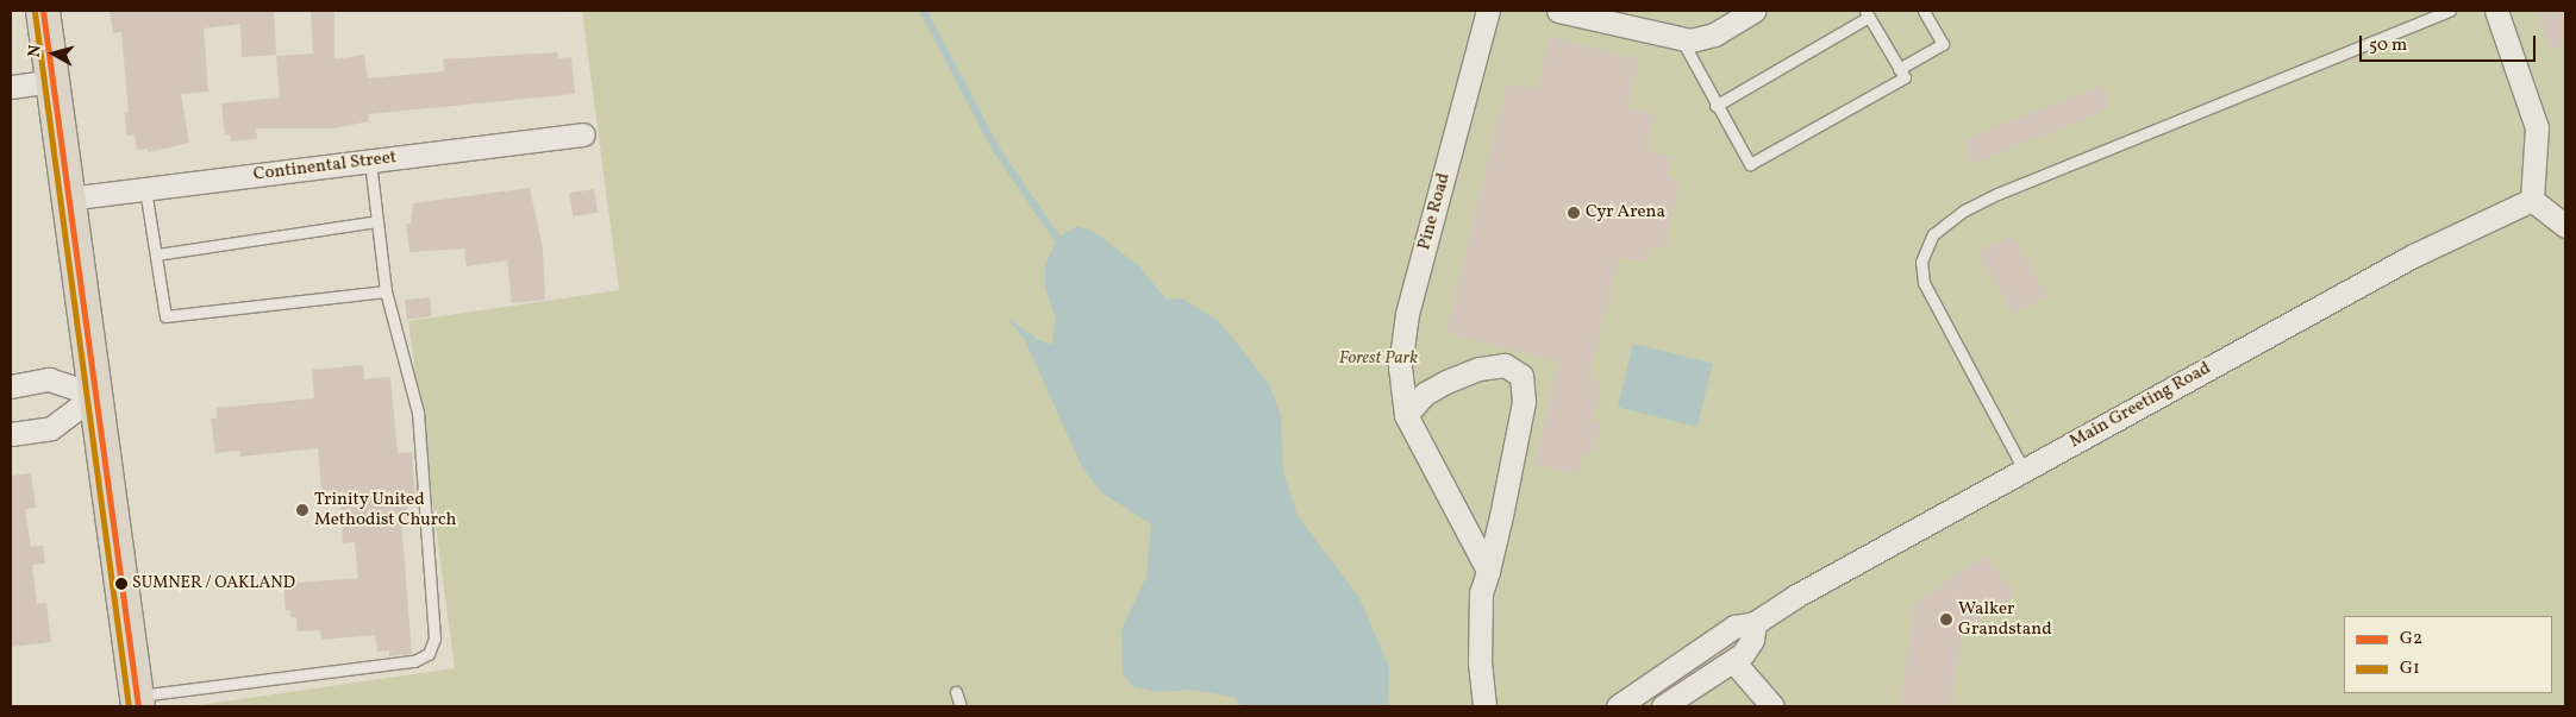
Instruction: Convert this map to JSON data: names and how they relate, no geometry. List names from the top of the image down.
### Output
{
  "streets": {
    "street": ["Continental Street", "Pine Road", "Main Greeting Road"]
  },
  "parks": ["Forest Park"],
  "places": [
    "Cyr Arena",
    "Trinity United Methodist Church",
    "SUMNER / OAKLAND",
    "Walker Grandstand"
  ],
  "lines": ["transit line G2", "transit line G1"],
  "legend": ["G2", "G1"],
  "scale_bar": "50 m",
  "north": "left"
}
